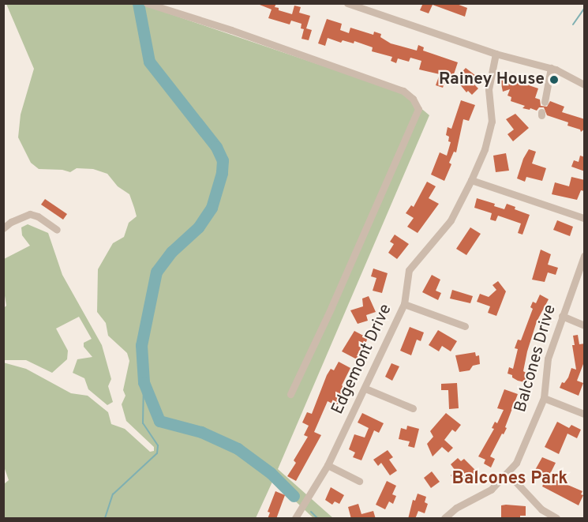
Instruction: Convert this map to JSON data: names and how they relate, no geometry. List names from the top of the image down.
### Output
{
  "streets": {
    "street": ["Balcones Drive", "Edgemont Drive"]
  },
  "districts": ["Balcones Park"],
  "places": ["Rainey House"]
}
